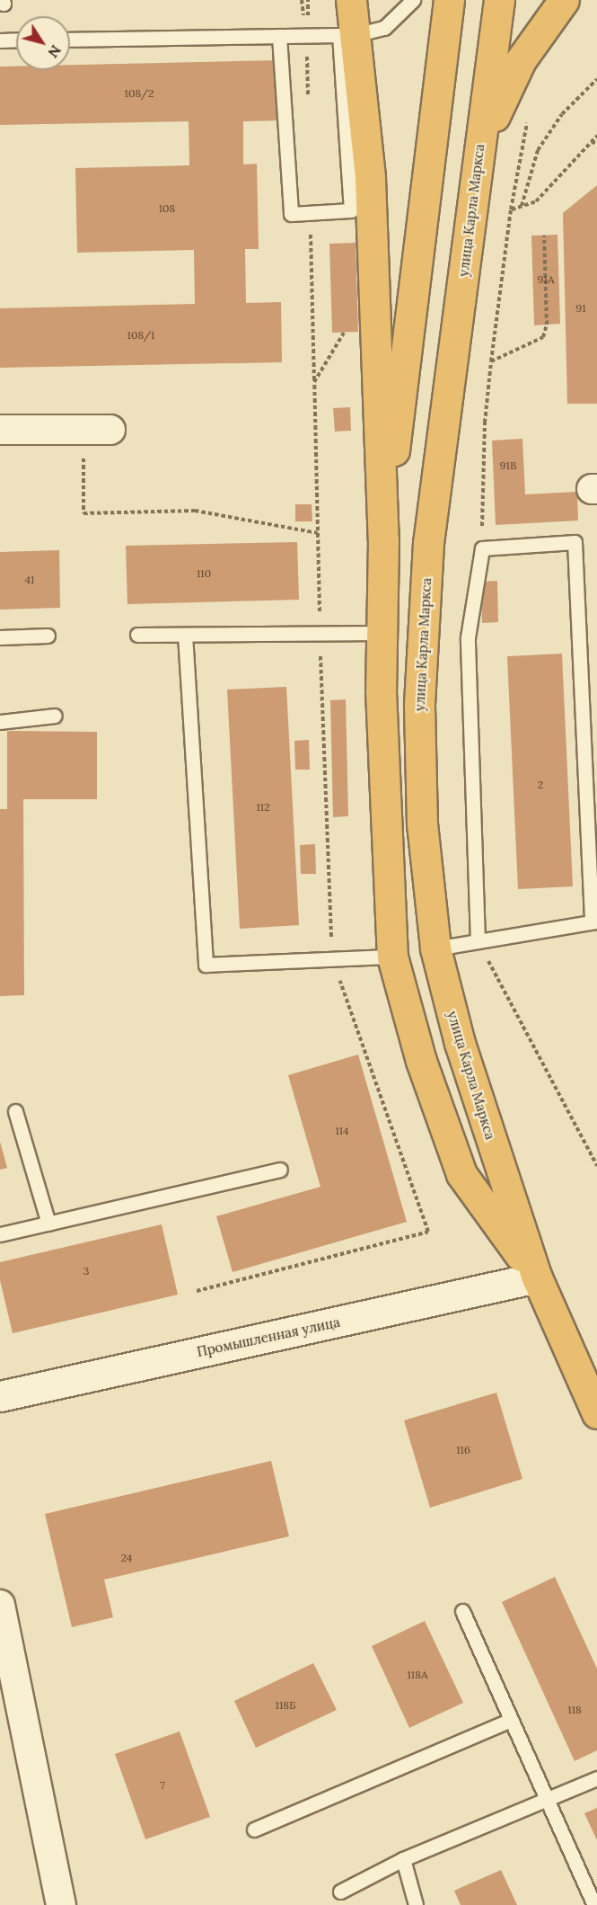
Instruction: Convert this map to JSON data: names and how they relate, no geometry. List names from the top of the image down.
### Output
{
  "streets": {
    "highway": ["улица Карла Маркса"],
    "street": ["Промышленная улица"]
  },
  "crossings": [
    ["улица Карла Маркса", "Промышленная улица"]
  ],
  "house_numbers": [
    "108/2",
    "108",
    "91А",
    "91",
    "108/1",
    "91В",
    "110",
    "41",
    "2",
    "112",
    "114",
    "3",
    "116",
    "24",
    "118А",
    "118Б",
    "118",
    "7"
  ],
  "north": "bottom right"
}
